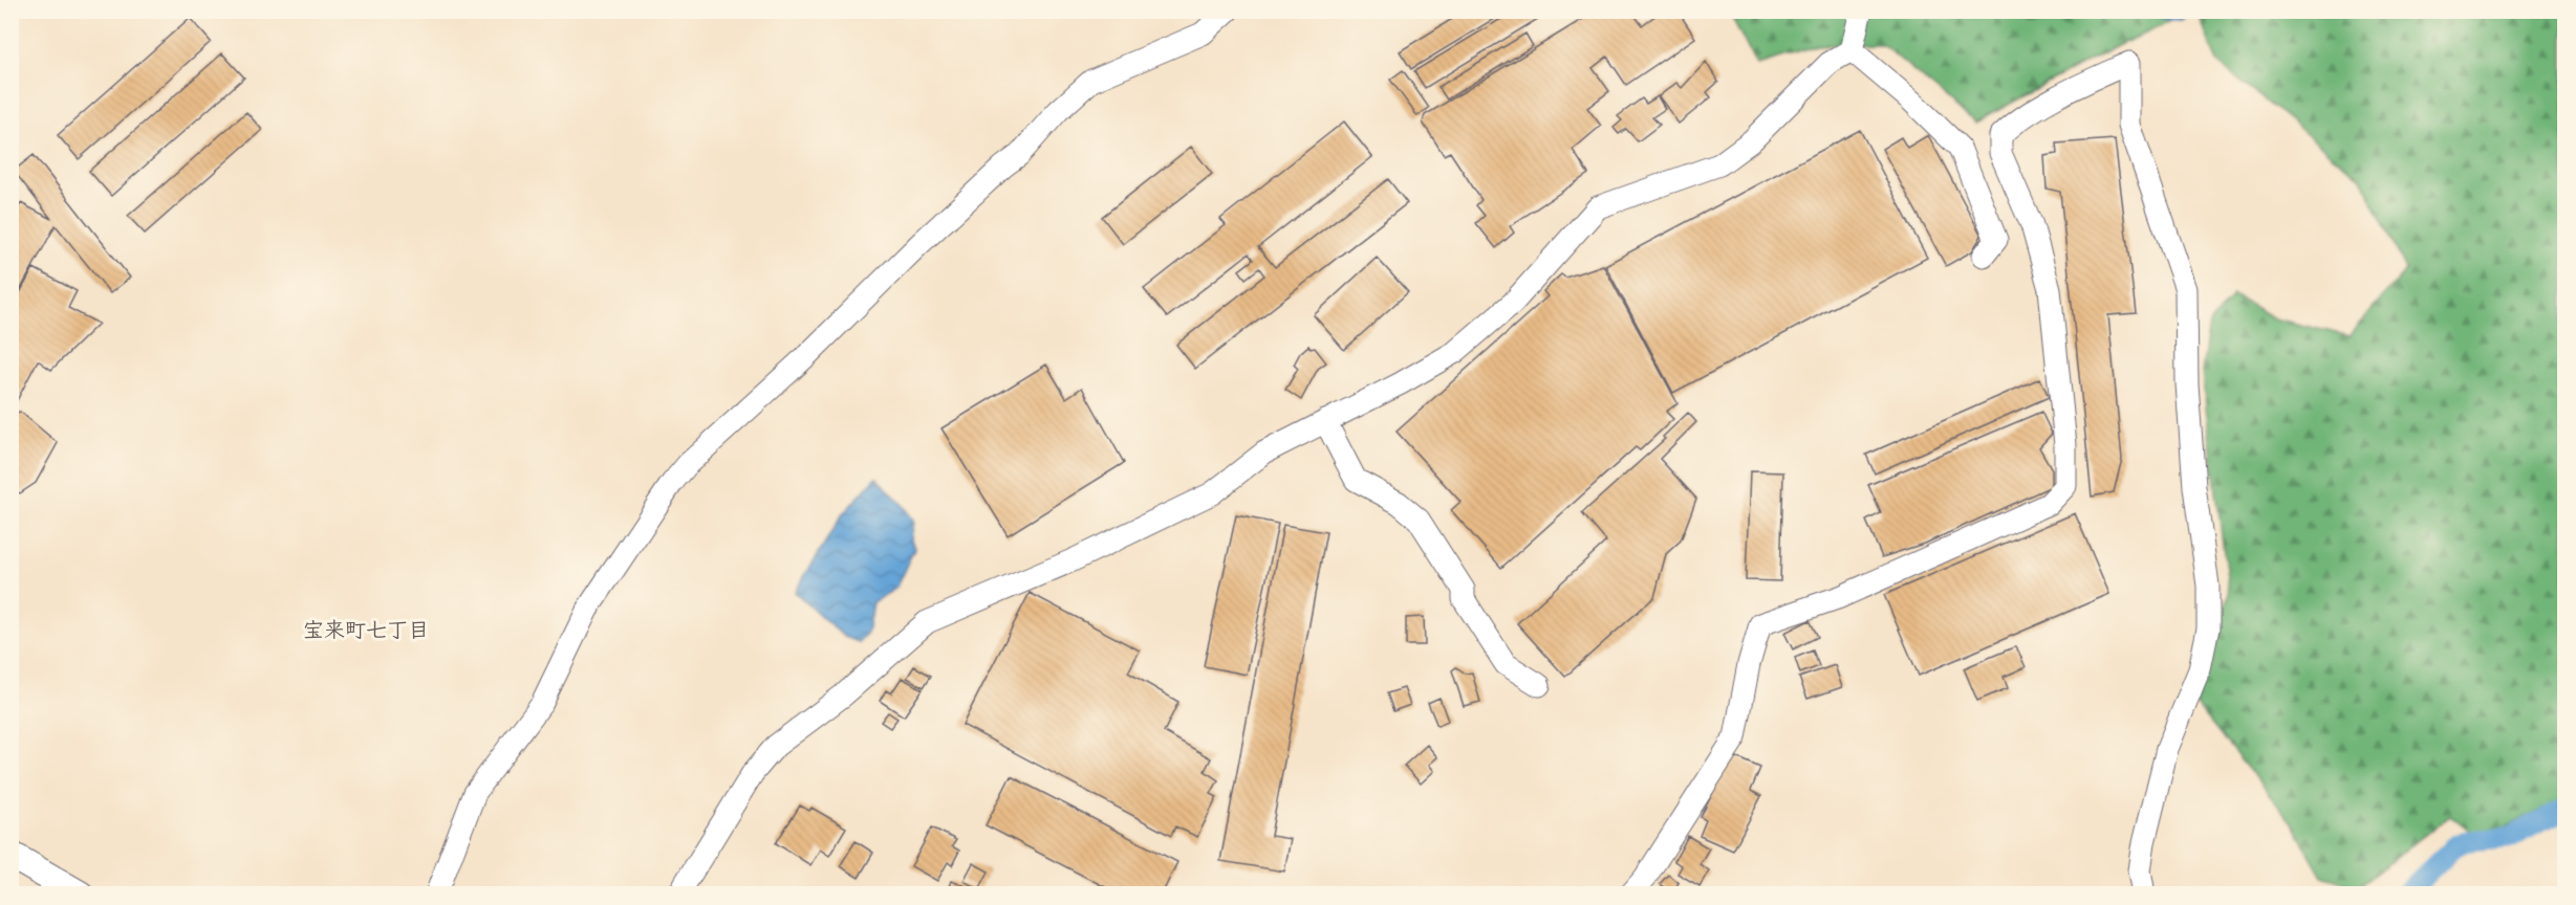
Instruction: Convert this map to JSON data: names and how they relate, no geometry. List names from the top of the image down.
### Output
{
  "districts": ["宝来町七丁目"]
}
